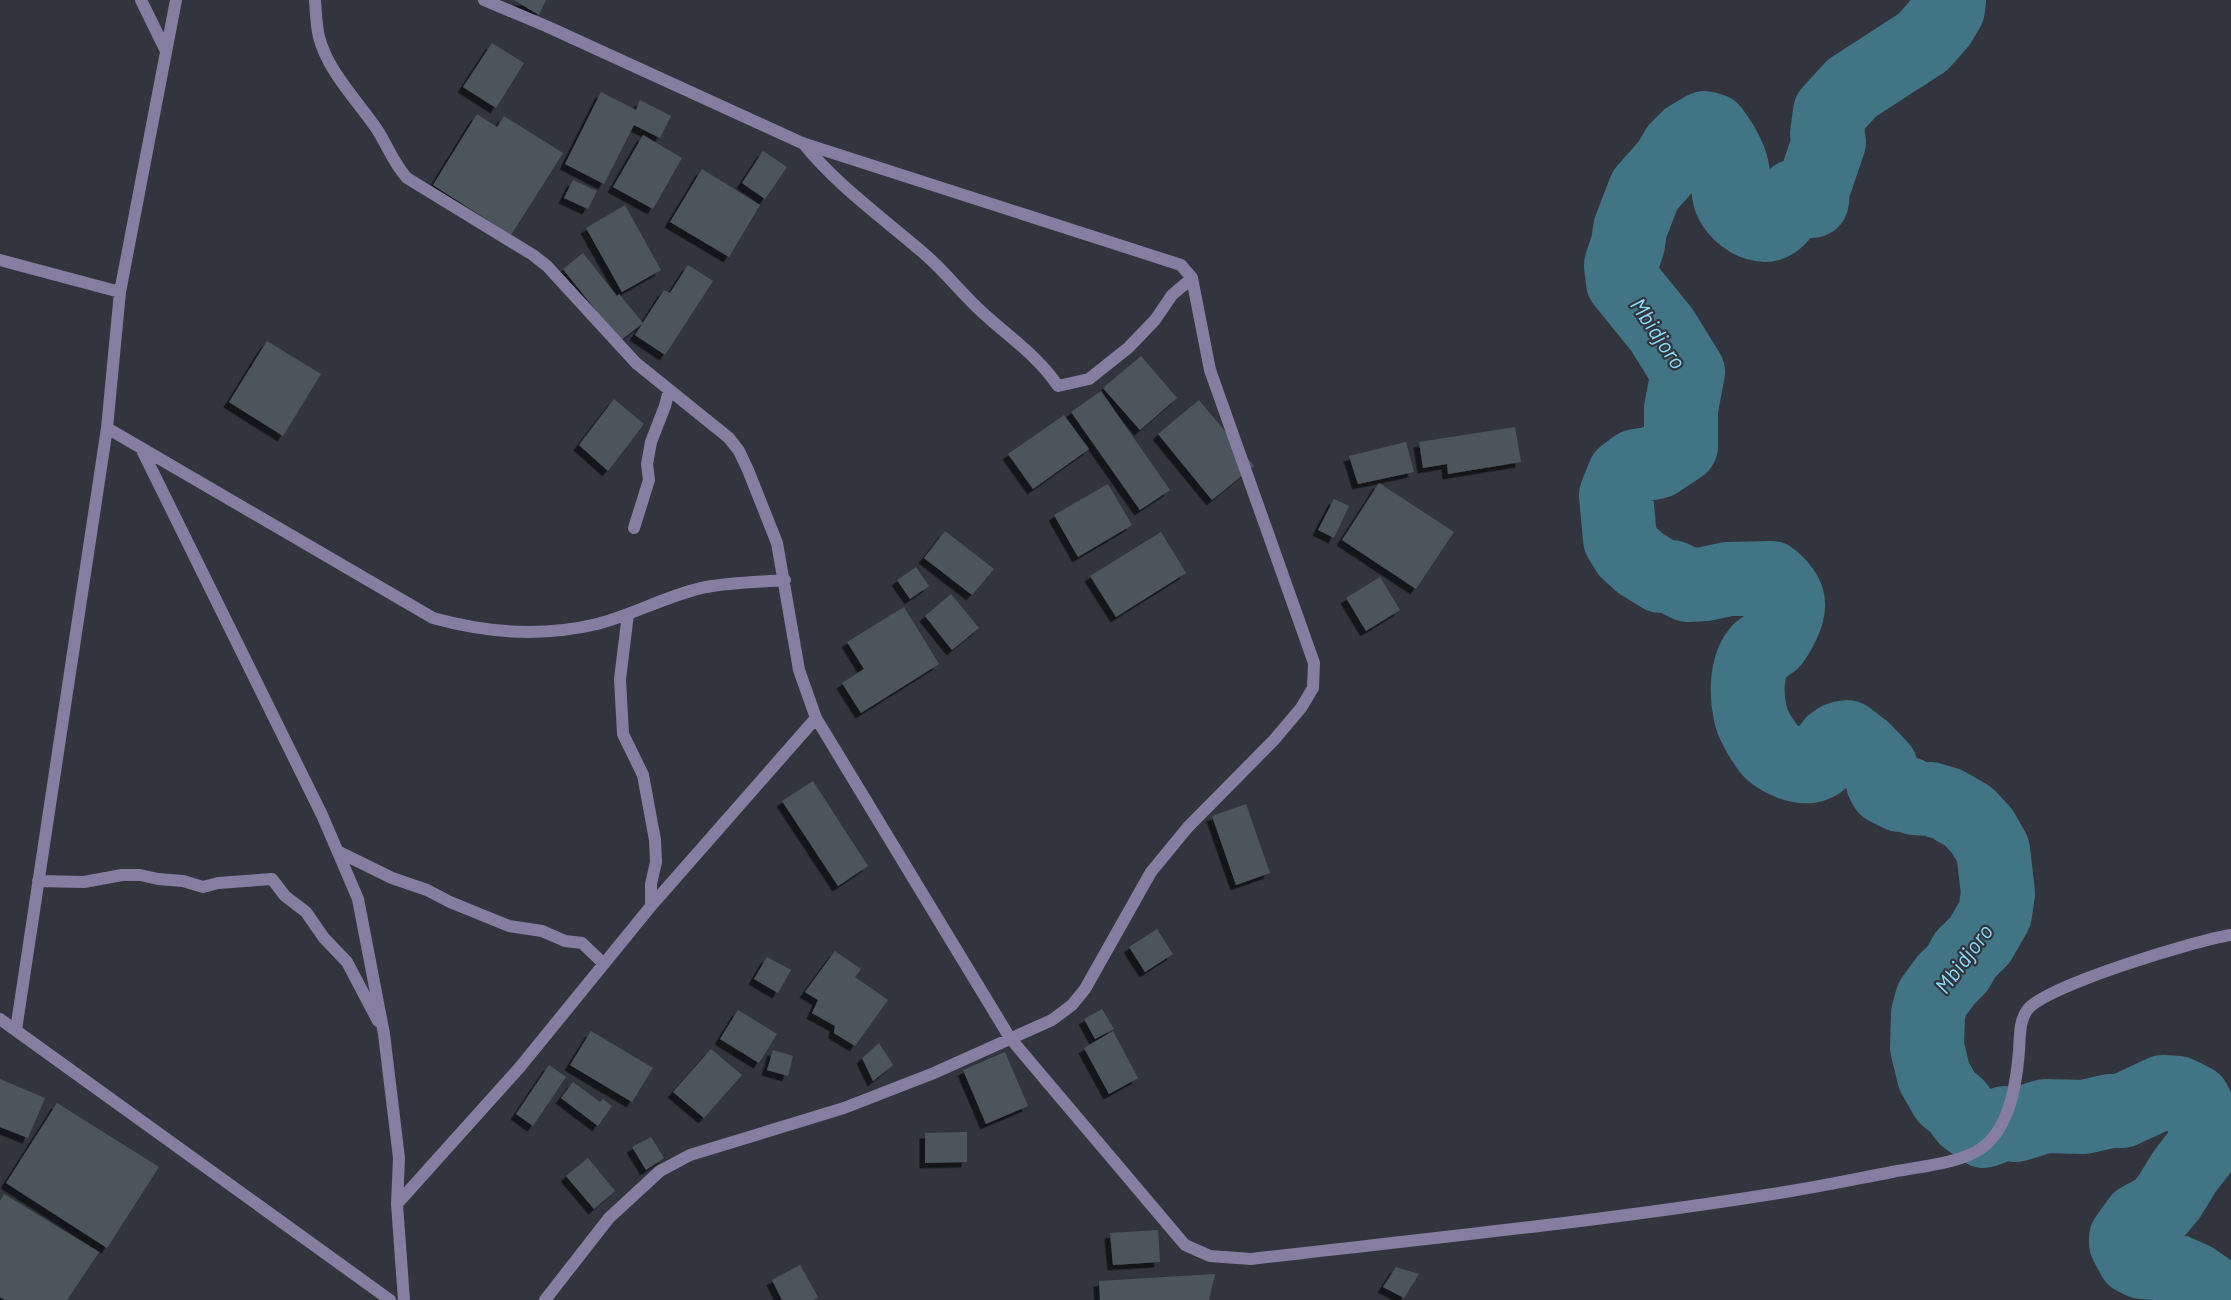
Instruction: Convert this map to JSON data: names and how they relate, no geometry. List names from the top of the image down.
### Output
{
  "water": ["Mbidjoro"]
}
